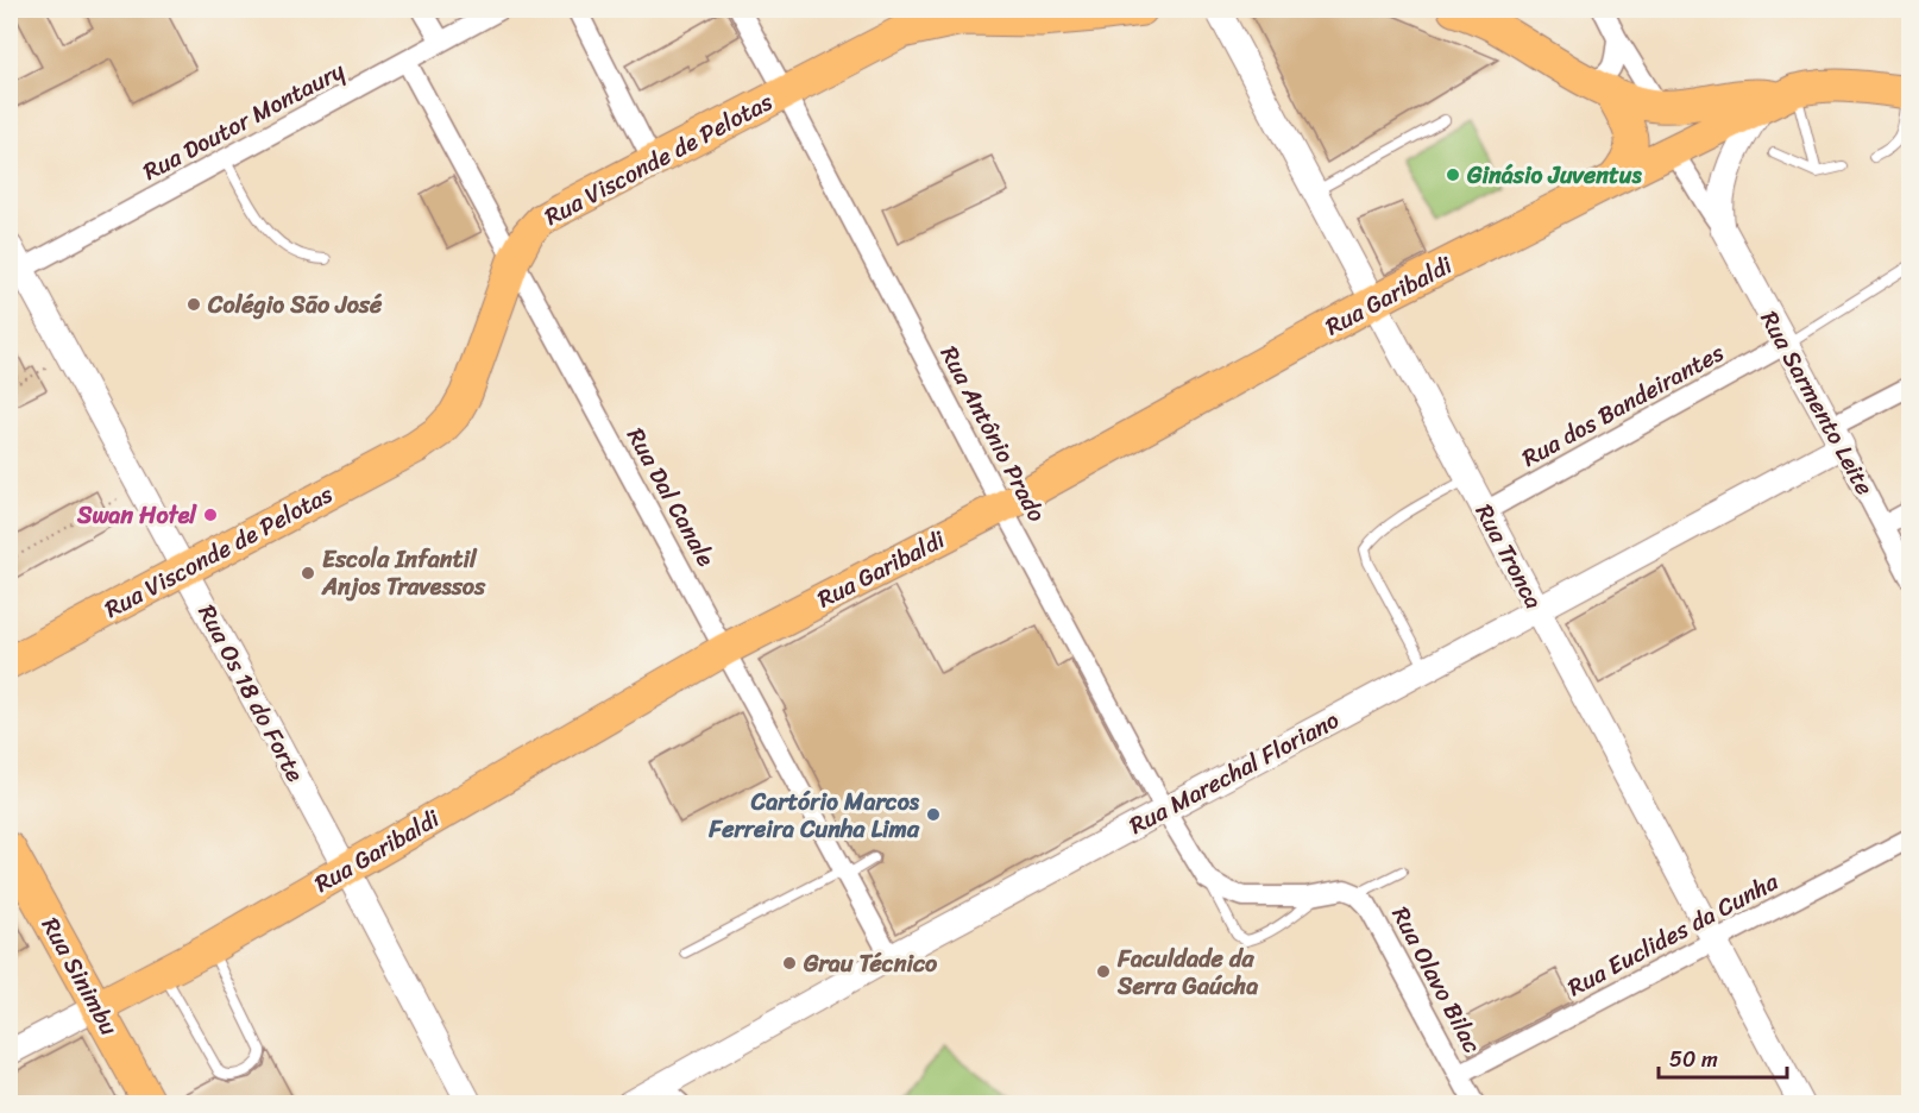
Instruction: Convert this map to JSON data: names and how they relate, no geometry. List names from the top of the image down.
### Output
{
  "streets": {
    "main road": ["Rua Visconde de Pelotas", "Rua Garibaldi", "Rua Sinimbu"],
    "street": [
      "Rua Doutor Montaury",
      "Rua Sarmento Leite",
      "Rua dos Bandeirantes",
      "Rua Antônio Prado",
      "Rua Dal Canale",
      "Rua Tronca",
      "Rua Os 18 do Forte",
      "Rua Marechal Floriano",
      "Rua Euclides da Cunha",
      "Rua Olavo Bilac"
    ]
  },
  "crossings": [
    ["Rua Doutor Montaury", "Rua Dal Canale"],
    ["Rua Doutor Montaury", "Rua Os 18 do Forte"],
    ["Rua Visconde de Pelotas", "Rua Antônio Prado"],
    ["Rua Visconde de Pelotas", "Rua Dal Canale"],
    ["Rua Visconde de Pelotas", "Rua Os 18 do Forte"],
    ["Rua Garibaldi", "Rua Sarmento Leite"],
    ["Rua Garibaldi", "Rua Antônio Prado"],
    ["Rua Garibaldi", "Rua Dal Canale"],
    ["Rua Garibaldi", "Rua Tronca"],
    ["Rua Garibaldi", "Rua Os 18 do Forte"],
    ["Rua Garibaldi", "Rua Sinimbu"],
    ["Rua Sarmento Leite", "Rua dos Bandeirantes"],
    ["Rua Sarmento Leite", "Rua Marechal Floriano"],
    ["Rua dos Bandeirantes", "Rua Tronca"],
    ["Rua Antônio Prado", "Rua Marechal Floriano"],
    ["Rua Antônio Prado", "Rua Olavo Bilac"],
    ["Rua Dal Canale", "Rua Marechal Floriano"],
    ["Rua Tronca", "Rua Marechal Floriano"],
    ["Rua Tronca", "Rua Euclides da Cunha"],
    ["Rua Euclides da Cunha", "Rua Olavo Bilac"]
  ],
  "places": [
    "Ginásio Juventus",
    "Colégio São José",
    "Swan Hotel",
    "Escola Infantil Anjos Travessos",
    "Cartório Marcos Ferreira Cunha Lima",
    "Grau Técnico",
    "Faculdade da Serra Gaúcha"
  ],
  "scale_bar": "50 m"
}
